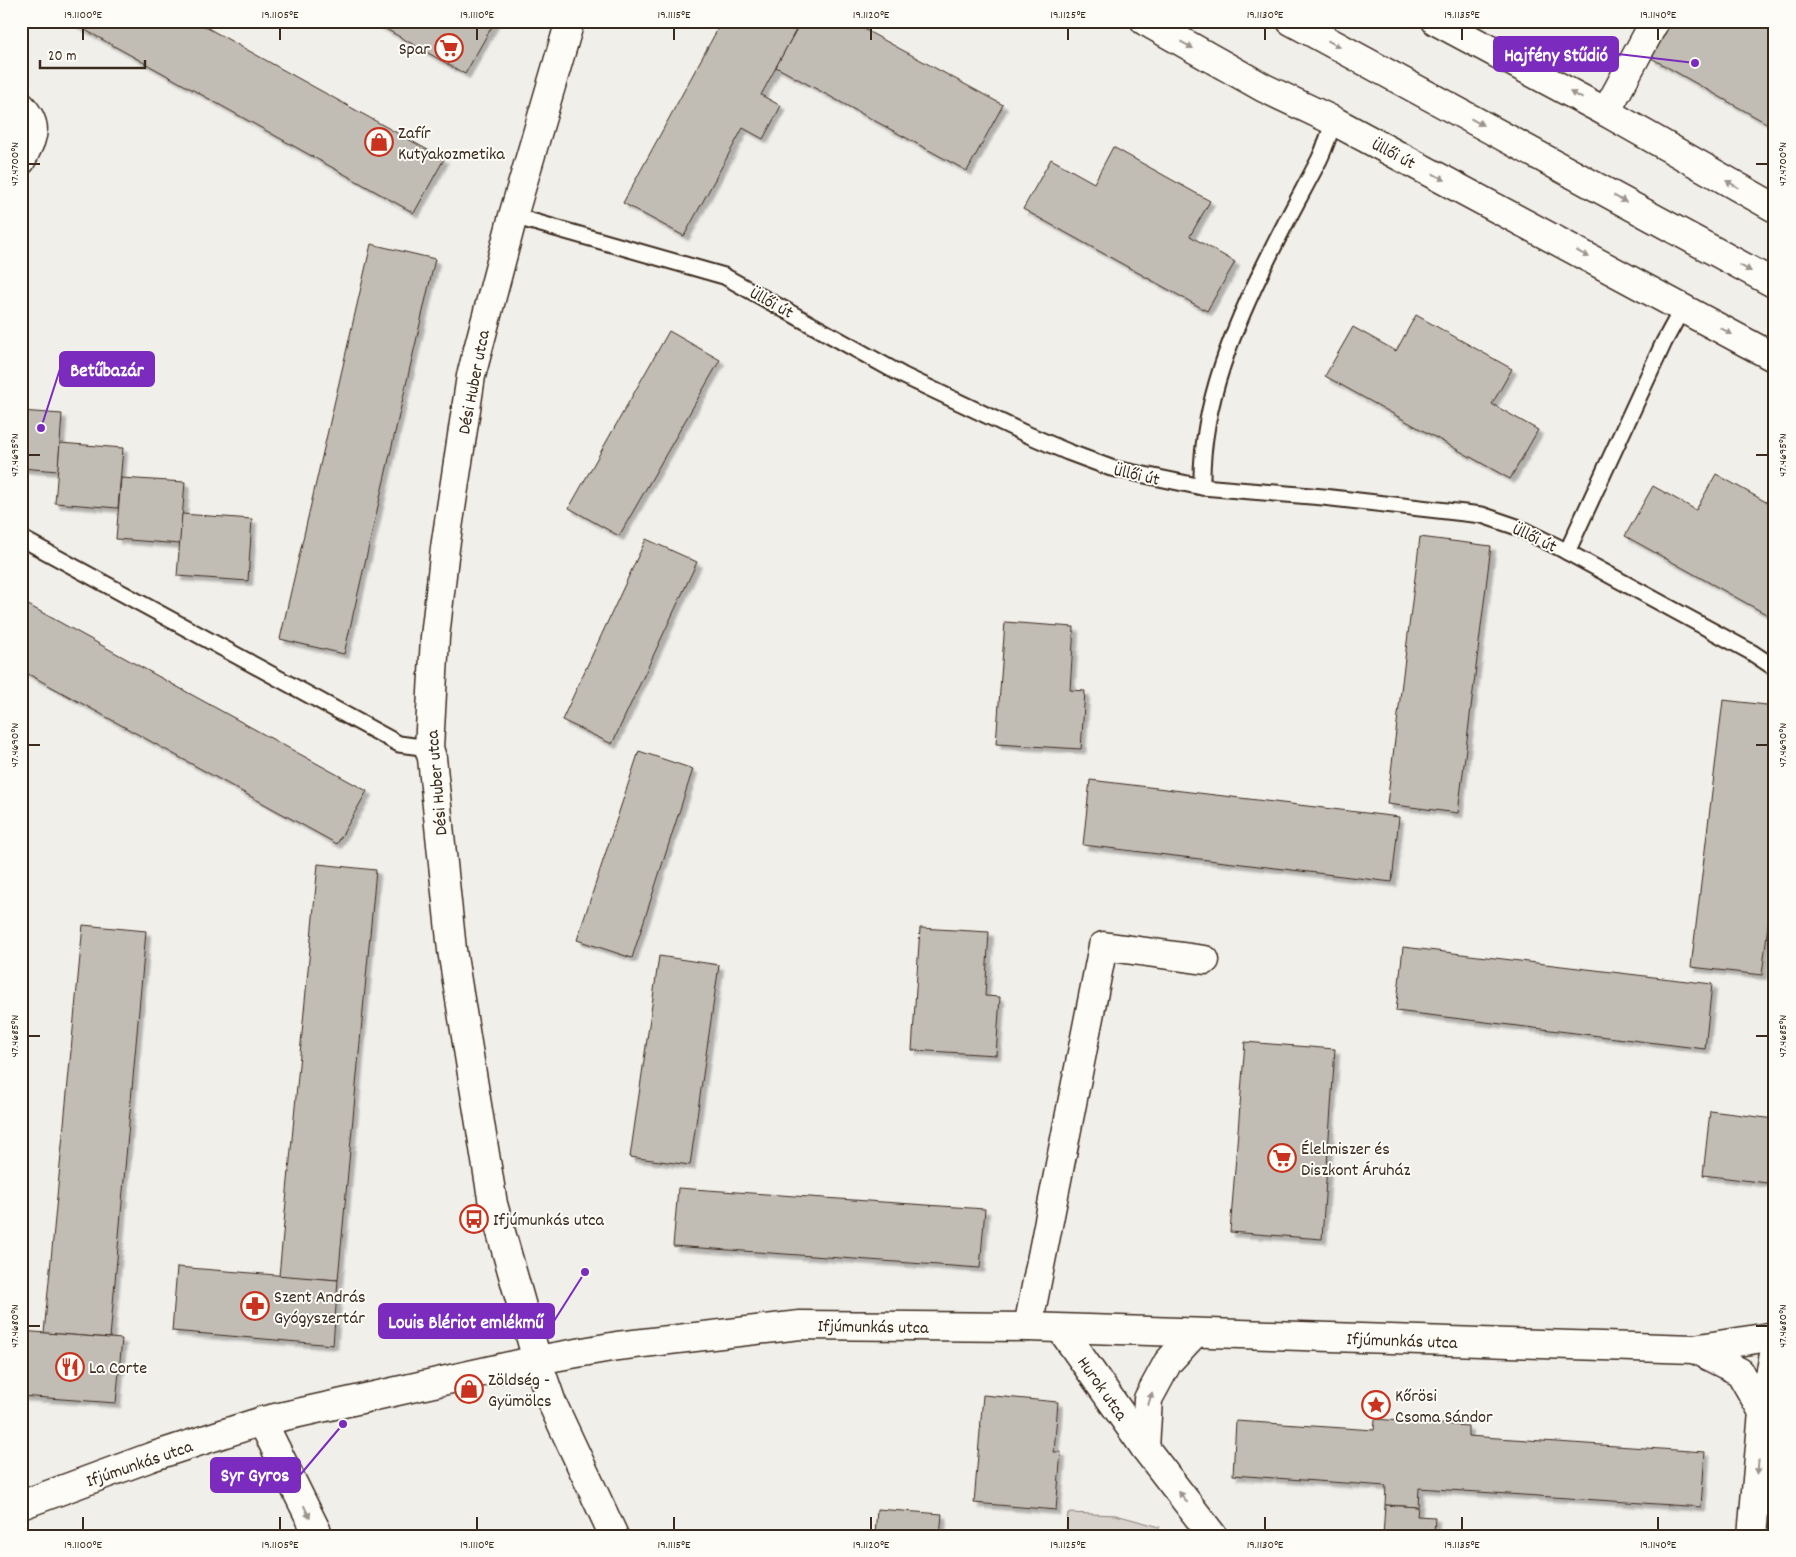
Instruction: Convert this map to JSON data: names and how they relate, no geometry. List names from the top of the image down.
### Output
{
  "streets": {
    "street": [
      "Üllői út",
      "Dési Huber utca",
      "Ifjúmunkás utca",
      "Hurok utca"
    ]
  },
  "crossings": [
    ["Üllői út", "Dési Huber utca"],
    ["Dési Huber utca", "Ifjúmunkás utca"],
    ["Ifjúmunkás utca", "Hurok utca"]
  ],
  "one_way": ["Hurok utca"],
  "places": {
    "supermarket": ["Spar", "Élelmiszer és Diszkont Áruház"],
    "other": [
      "Hajfény Stűdió",
      "Betűbazár",
      "Louis Blériot emlékmű",
      "Syr Gyros"
    ],
    "shop": ["Zafír Kutyakozmetika", "Zöldség - Gyümölcs"],
    "bus stop": ["Ifjúmunkás utca"],
    "pharmacy": ["Szent András Gyógyszertár"],
    "restaurant": ["La Corte"],
    "place": ["Kőrösi Csoma Sándor"]
  },
  "scale_bar": "20 m",
  "coordinates": [
    "19.1100°E",
    "19.1105°E",
    "19.1110°E",
    "19.1115°E",
    "19.1120°E",
    "19.1125°E",
    "19.1130°E",
    "19.1135°E",
    "19.1140°E",
    "47.4700°N",
    "47.4695°N",
    "47.4690°N",
    "47.4685°N",
    "47.4680°N"
  ]
}
